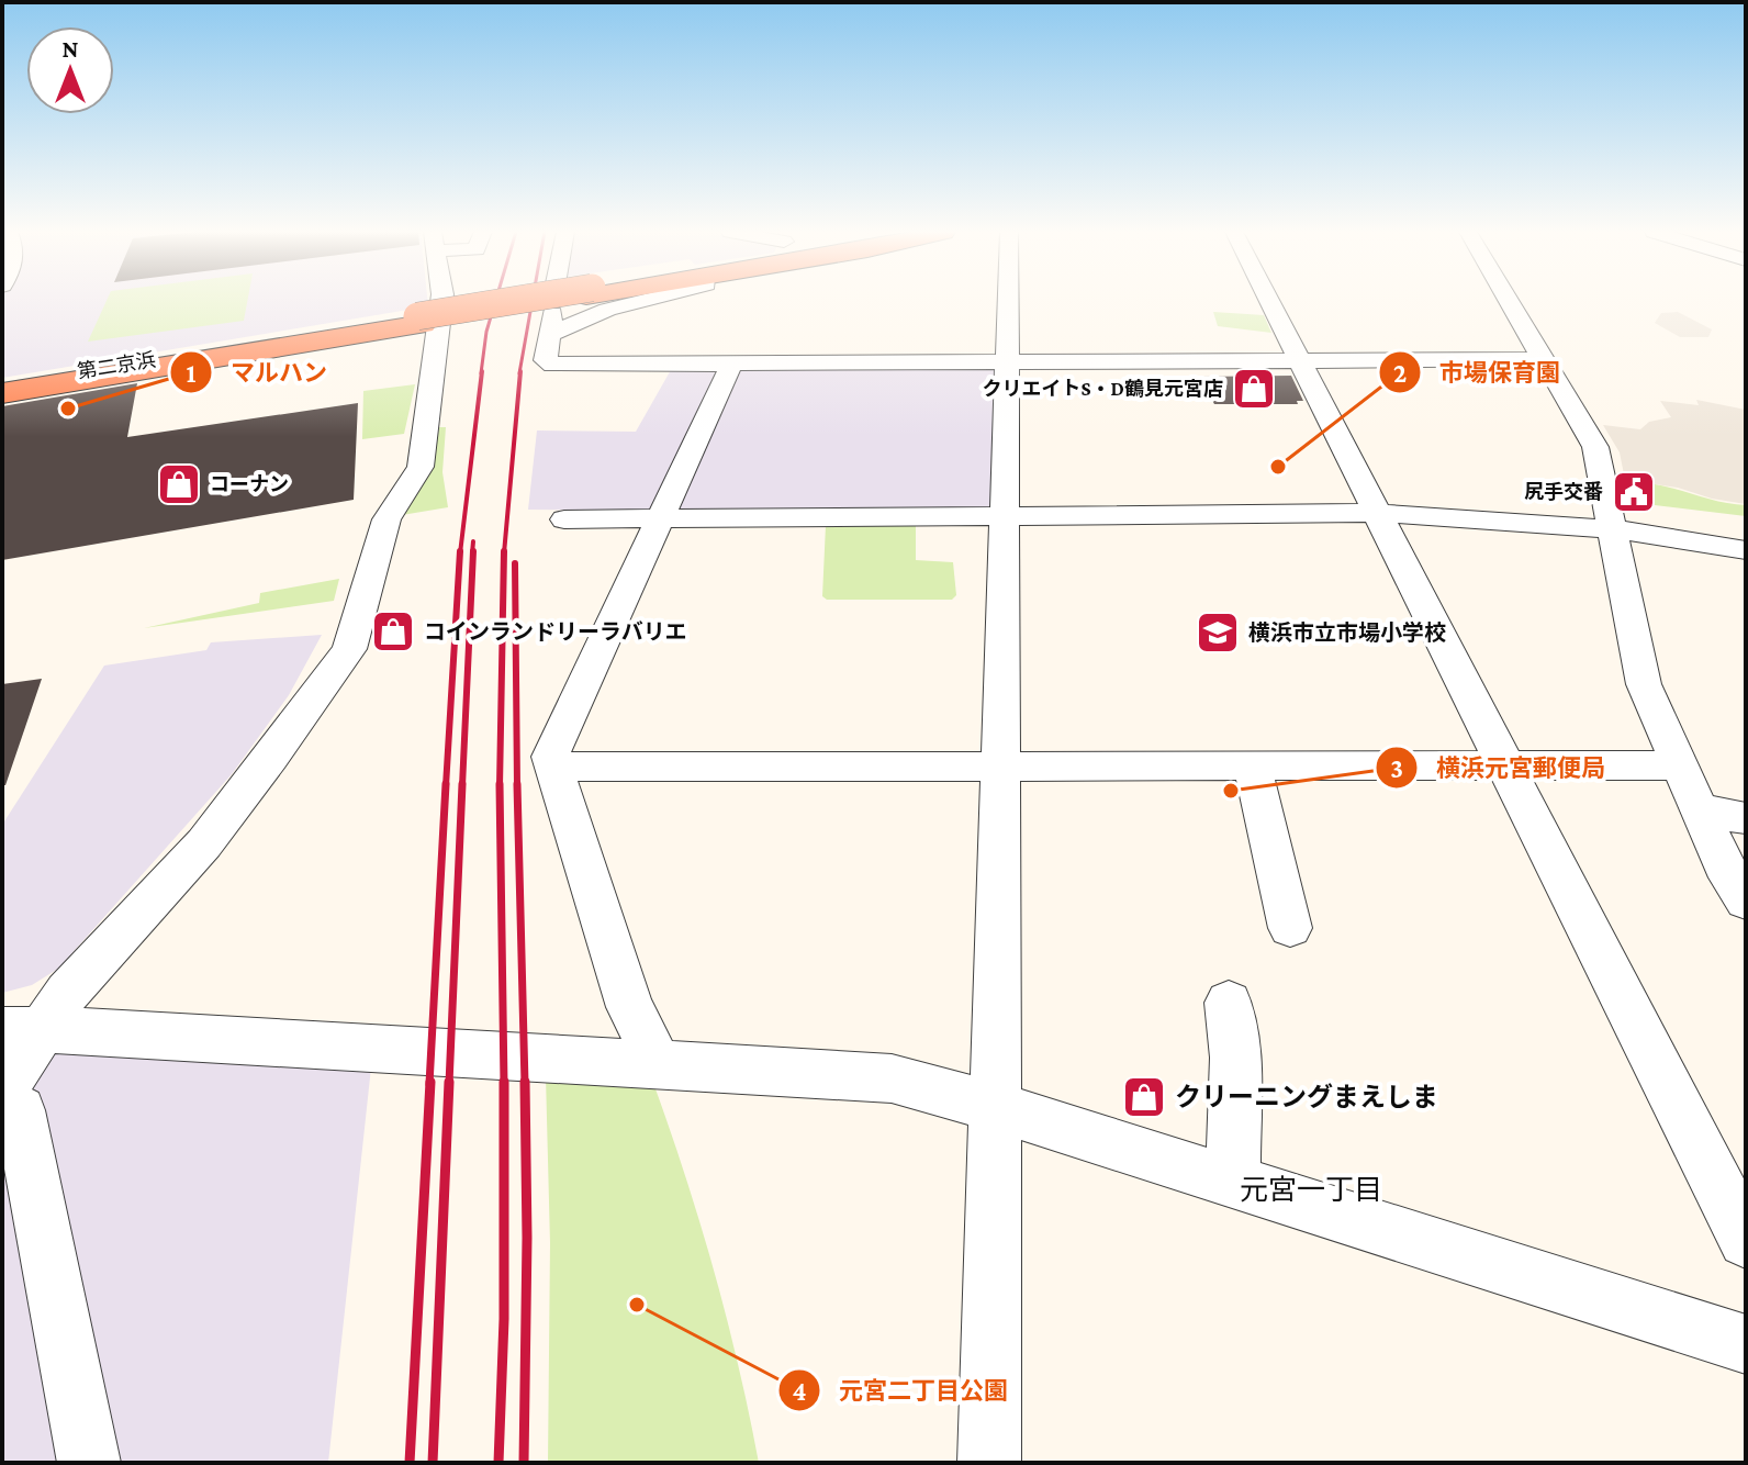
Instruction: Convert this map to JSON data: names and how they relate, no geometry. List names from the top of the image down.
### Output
{
  "streets": {
    "highway": ["第二京浜"]
  },
  "districts": ["元宮一丁目"],
  "places": {
    "shop": [
      "クリエイトS・D鶴見元宮店",
      "コーナン",
      "コインランドリーラバリエ",
      "クリーニングまえしま"
    ],
    "other": [
      "マルハン",
      "市場保育園",
      "横浜元宮郵便局",
      "元宮二丁目公園"
    ],
    "public building": ["尻手交番"],
    "school or university": ["横浜市立市場小学校"]
  },
  "north": "top"
}
